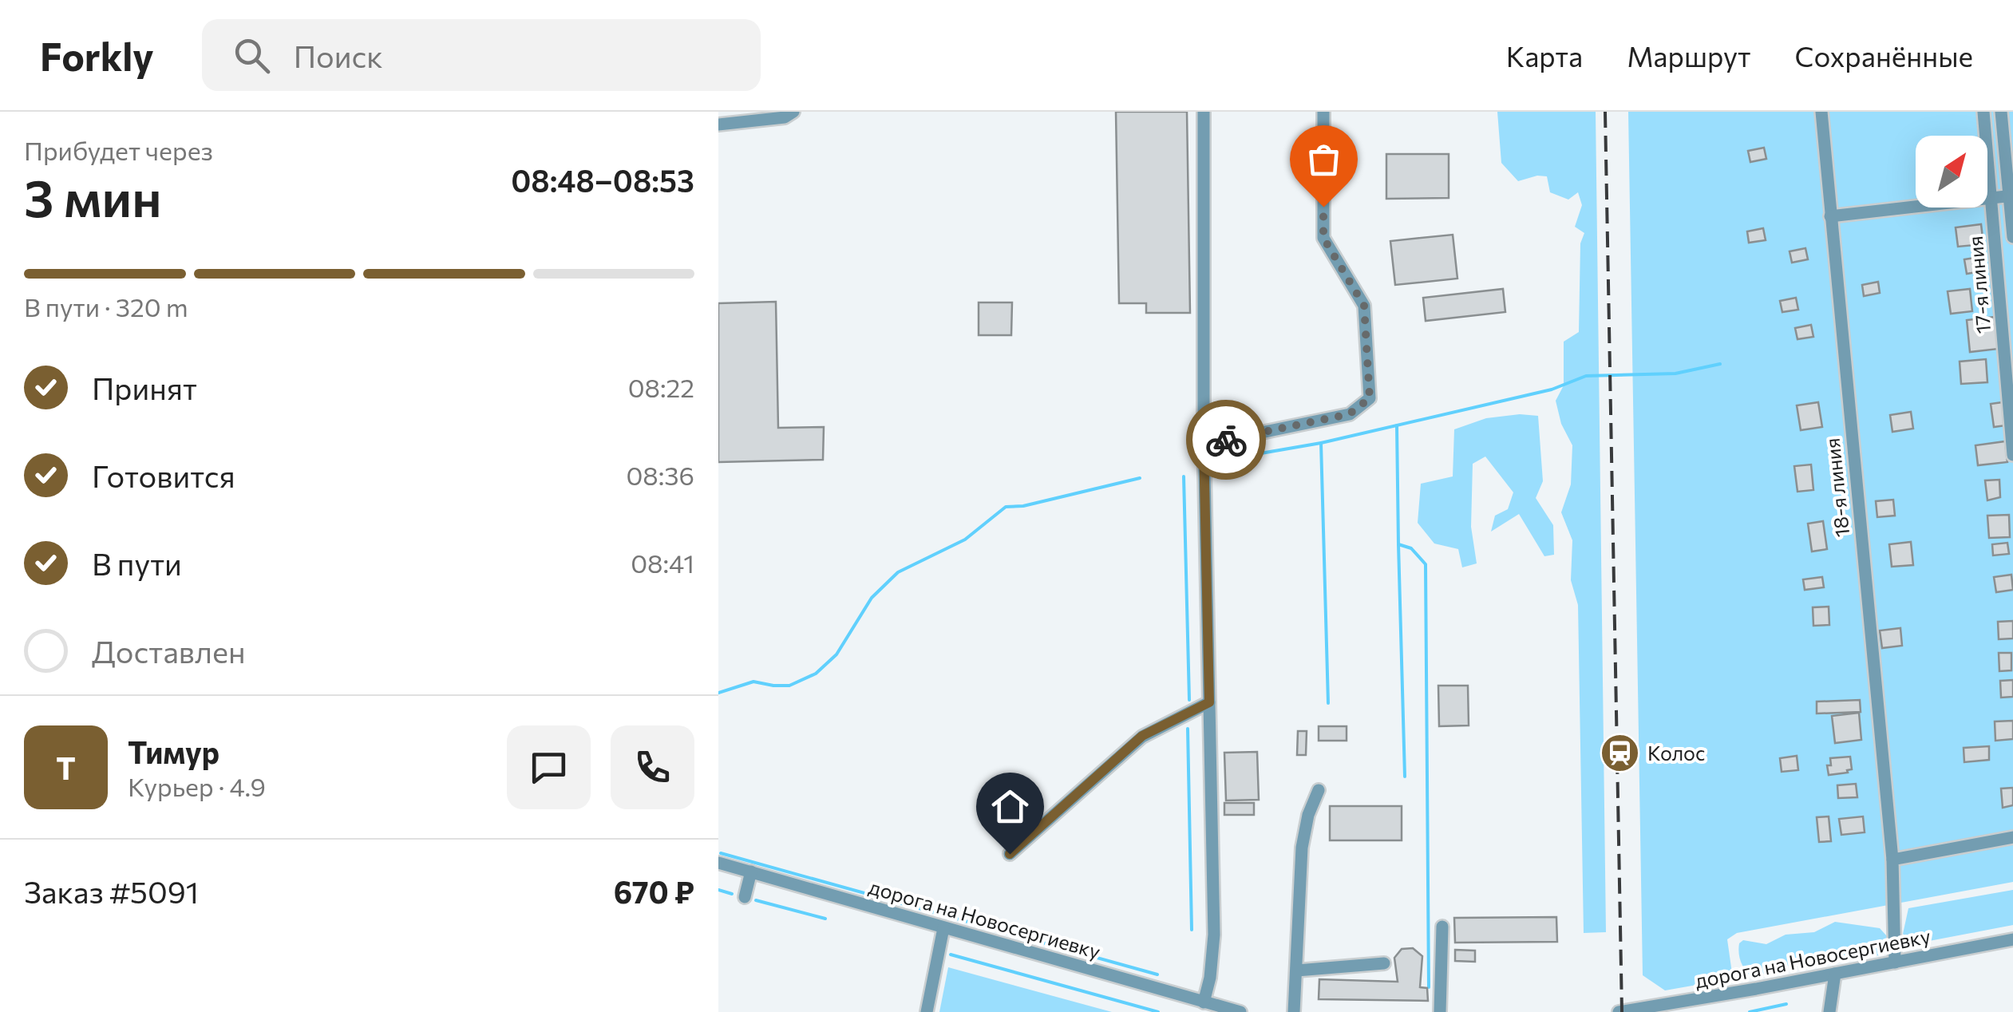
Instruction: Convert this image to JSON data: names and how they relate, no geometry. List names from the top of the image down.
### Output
{
  "streets": {
    "street": ["17-я линия", "18-я линия", "дорога на Новосергиевку"]
  },
  "crossings": [
    ["18-я линия", "дорога на Новосергиевку"]
  ],
  "places": {
    "station": ["Колос"]
  },
  "north": "top right",
  "page": {
    "header": "Forkly",
    "search": "Поиск",
    "nav": ["Карта", "Маршрут", "Сохранённые"],
    "heading": ["3 мин", "Прибудет через", "08:48–08:53"],
    "panel": [
      "Тимур",
      "Курьер · 4.9",
      "Заказ #5091",
      "670 ₽"
    ],
    "bar": "В пути · 320 m",
    "list": [
      ["Принят", "08:22"],
      ["Готовится", "08:36"],
      ["В пути", "08:41"],
      "Доставлен"
    ],
    "round": "Т"
  }
}
